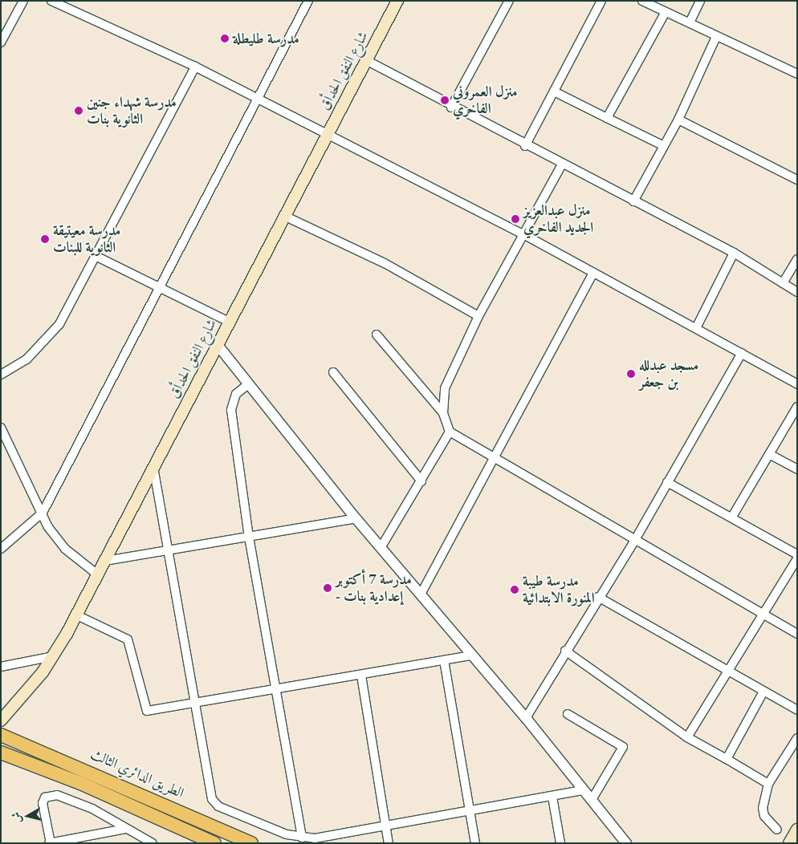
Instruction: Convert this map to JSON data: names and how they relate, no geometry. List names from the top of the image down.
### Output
{
  "streets": {
    "highway": ["الطريق الدائري الثالث"],
    "main road": ["شارع النفق الحدأق"]
  },
  "places": [
    "مدرسة طليطلة",
    "منزل العمروني الفاخري",
    "مدرسة شهداء جنين الثانوية بنات",
    "منزل عبدالعزيز الجديد الفاخري",
    "مدرسة معيتيقة الثانوية للبنات",
    "مسجد عبدلله بن جعفر",
    "مدرسة 7 أكتوبر - إعدادية بنات",
    "مدرسة طيبة المنورة الابتدائية"
  ],
  "north": "left"
}
